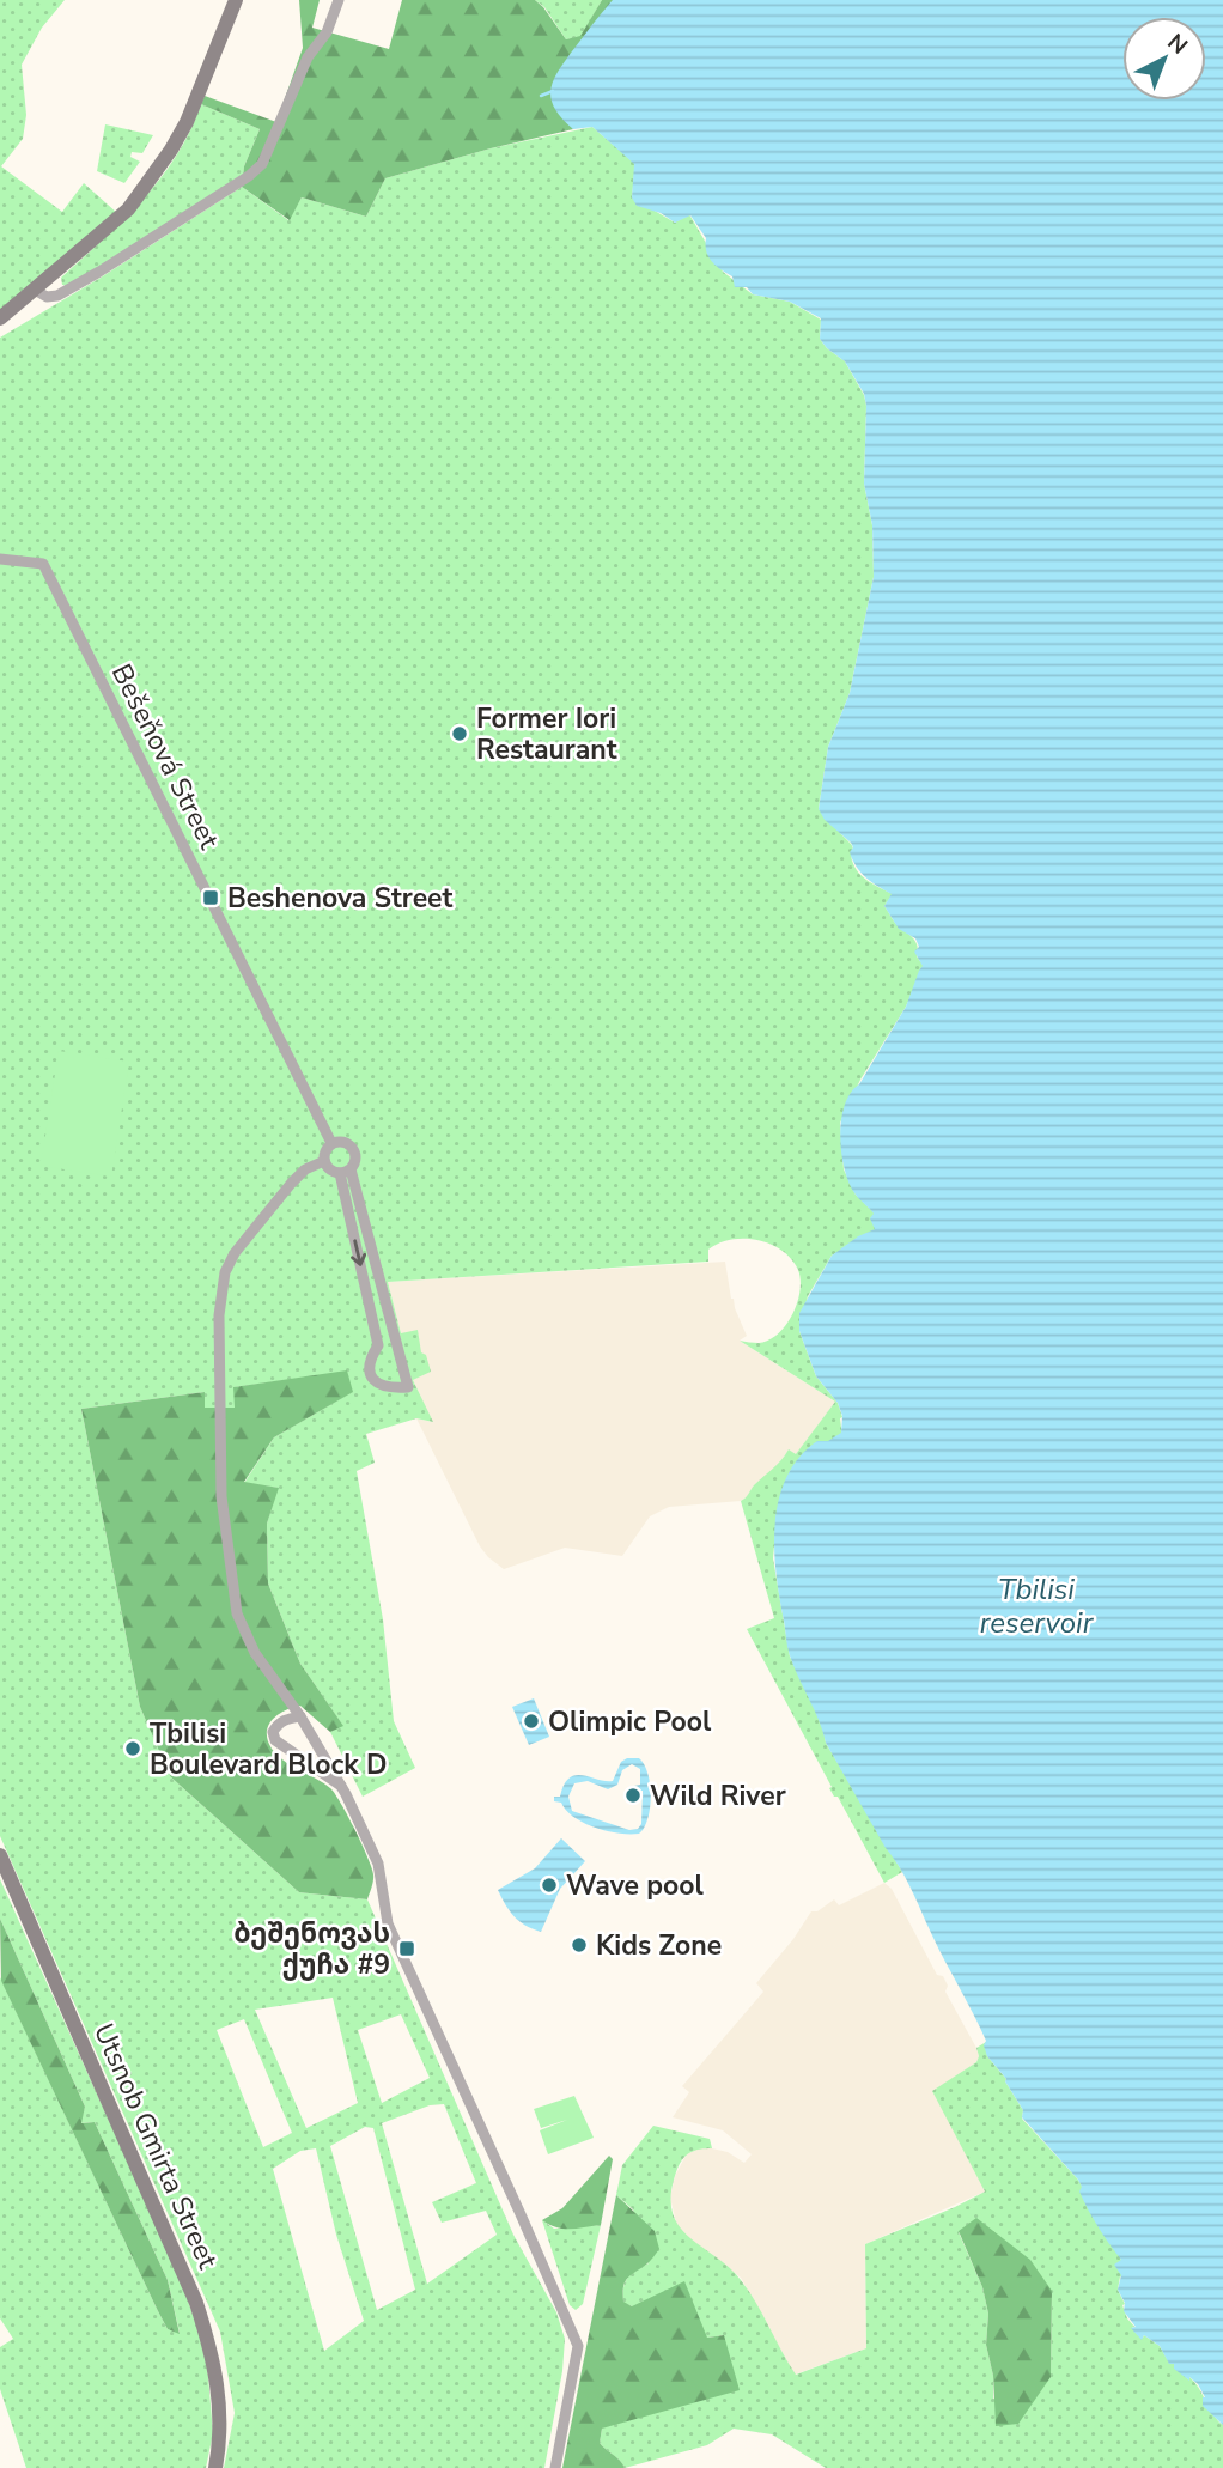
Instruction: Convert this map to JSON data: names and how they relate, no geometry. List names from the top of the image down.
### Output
{
  "streets": {
    "main road": ["Utsnob Gmirta Street"],
    "street": ["Bešeňová Street"]
  },
  "water": ["Tbilisi reservoir"],
  "places": {
    "other": [
      "Former Iori Restaurant",
      "Olimpic Pool",
      "Tbilisi Boulevard Block D",
      "Wild River",
      "Wave pool",
      "Kids Zone"
    ],
    "transit": ["Beshenova Street", "ბეშენოვას ქუჩა #9"]
  },
  "north": "top right"
}
